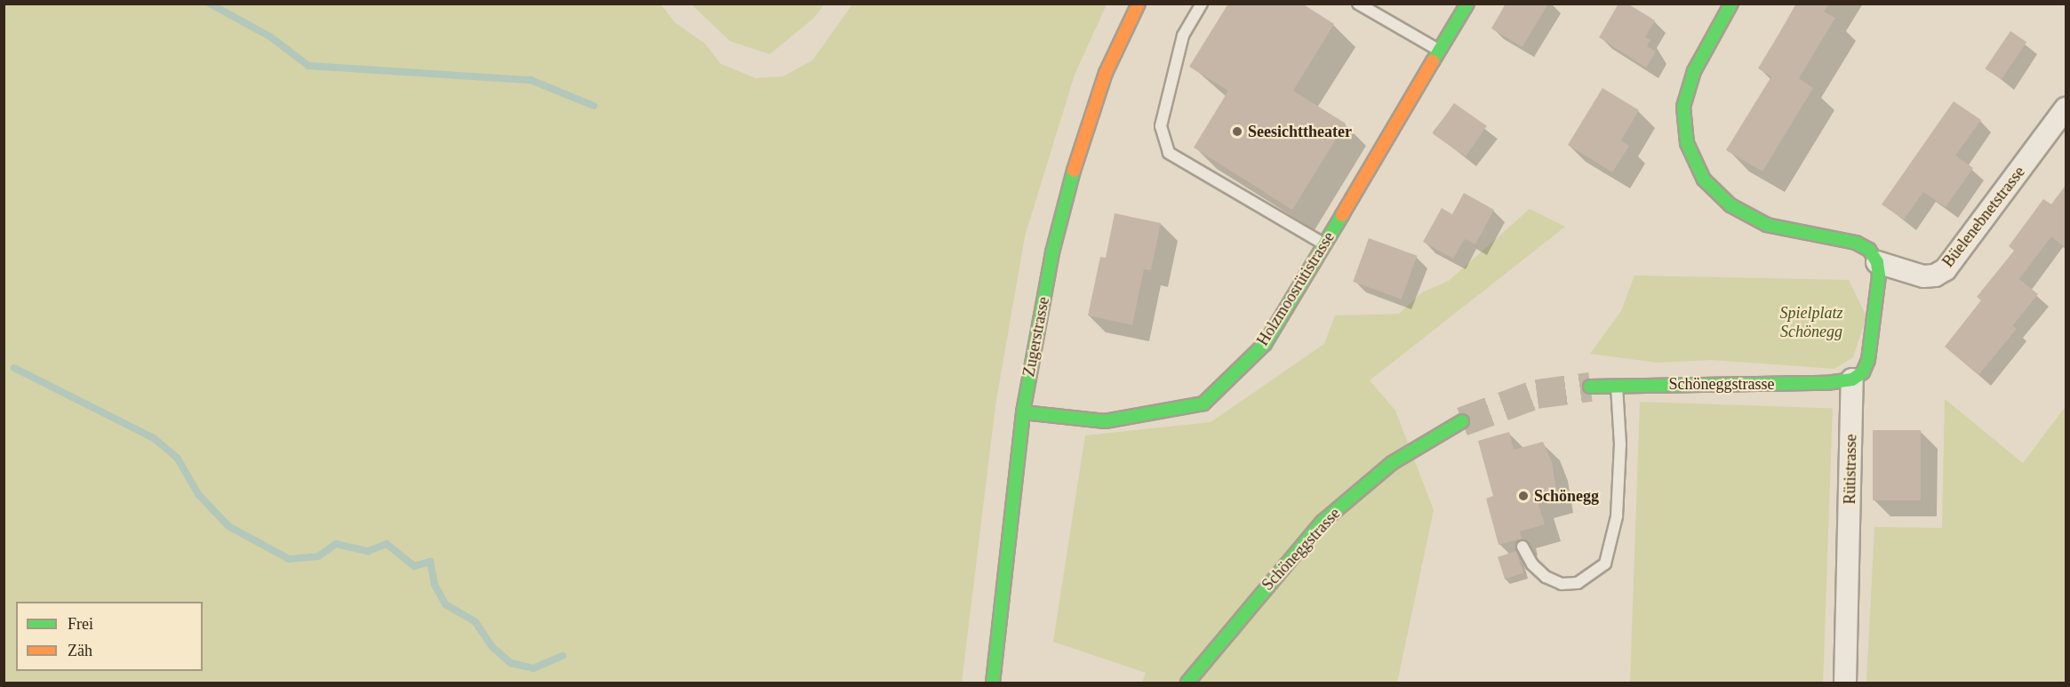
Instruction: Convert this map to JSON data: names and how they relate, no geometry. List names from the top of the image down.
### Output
{
  "streets": {
    "street": [
      "Büelenebnetstrasse",
      "Holzmoosrütistrasse",
      "Zugerstrasse",
      "Schöneggstrasse",
      "Rütistrasse"
    ]
  },
  "crossings": [
    ["Holzmoosrütistrasse", "Zugerstrasse"],
    ["Schöneggstrasse", "Rütistrasse"]
  ],
  "parks": ["Spielplatz Schönegg"],
  "places": ["Seesichttheater", "Schönegg"],
  "legend": ["Frei", "Zäh"]
}
